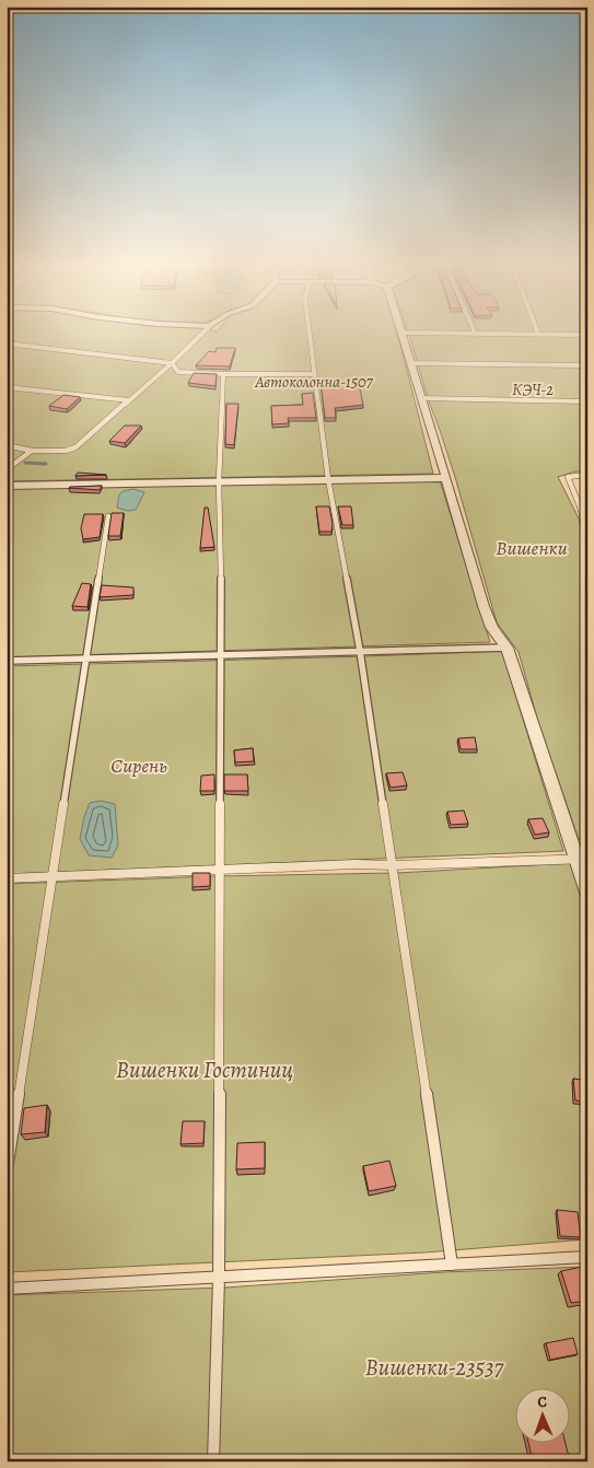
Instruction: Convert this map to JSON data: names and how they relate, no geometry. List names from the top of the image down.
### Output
{
  "parks": [
    "Автоколонна-1507",
    "КЭЧ-2",
    "Вишенки",
    "Сирень",
    "Вишенки Гостиниц",
    "Вишенки-23537"
  ],
  "north": "top"
}
